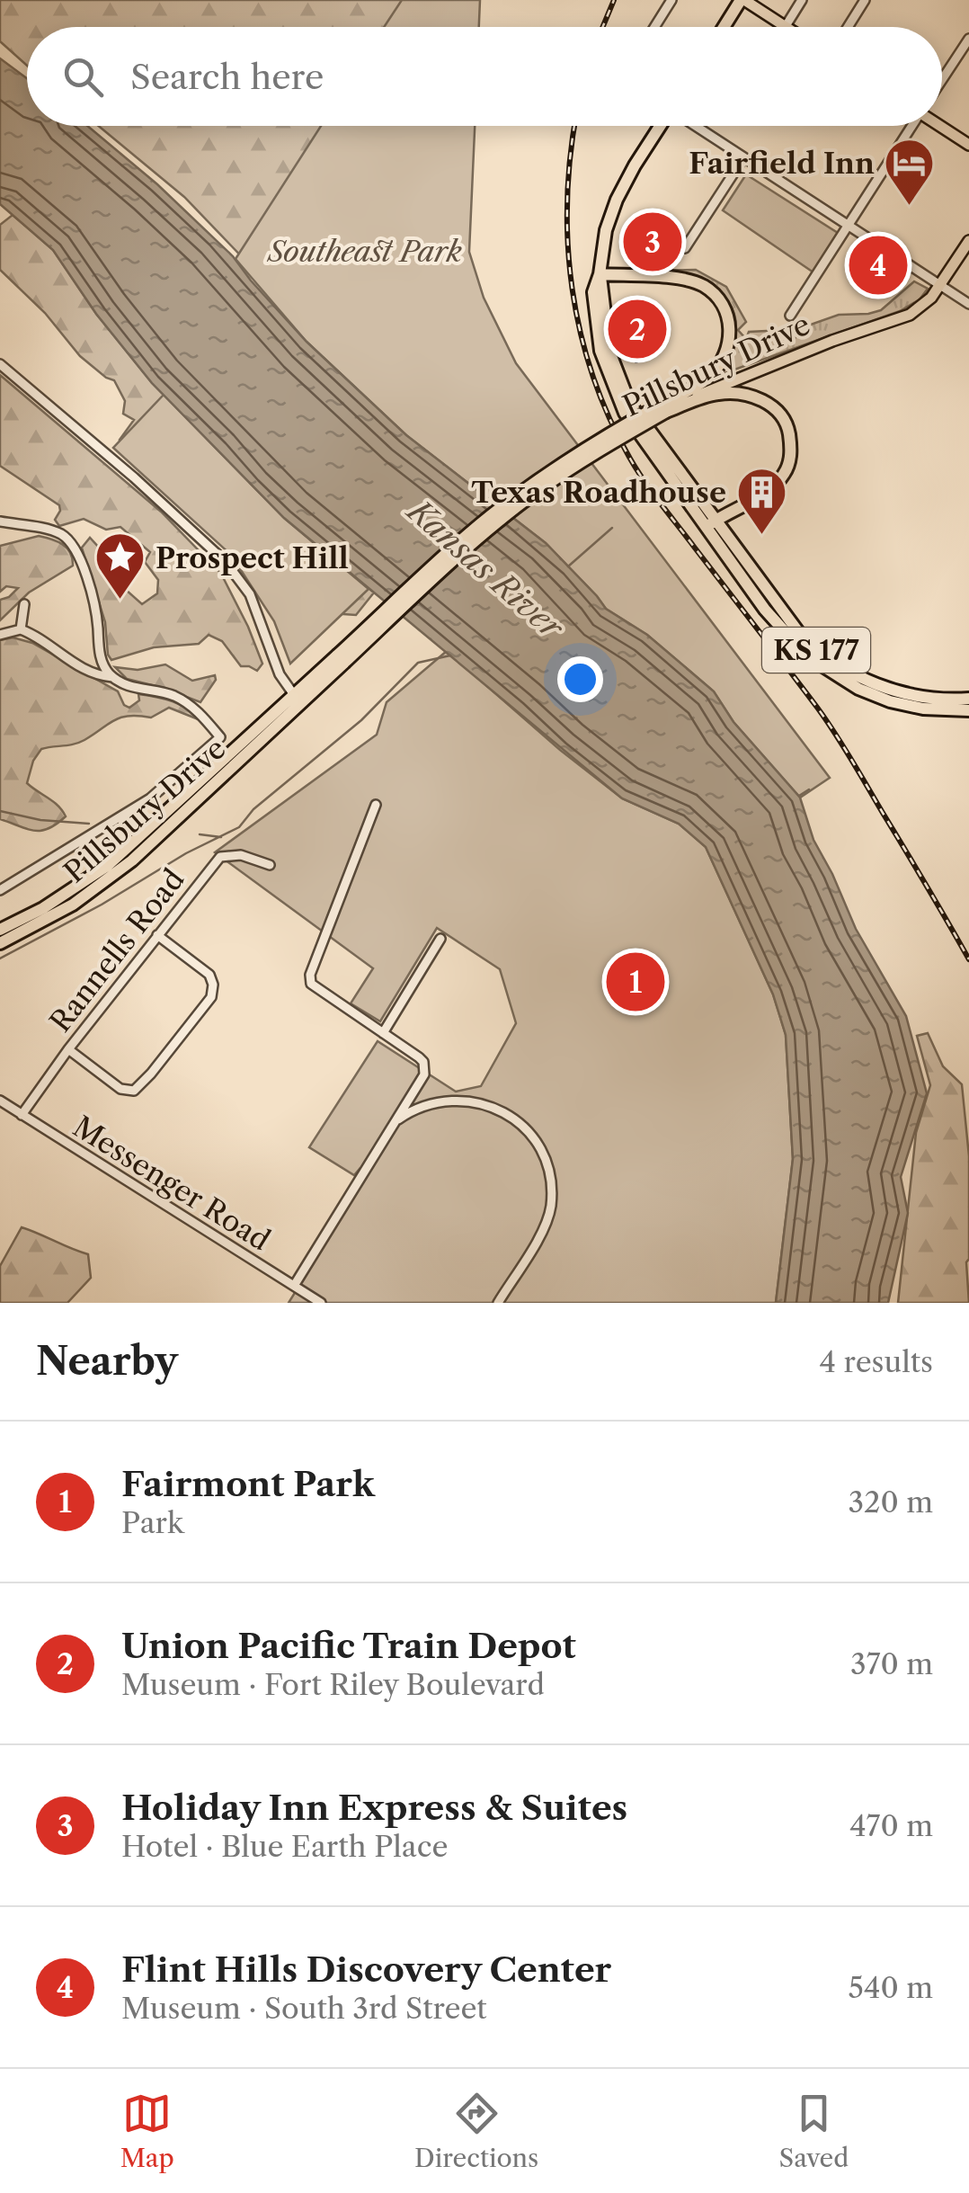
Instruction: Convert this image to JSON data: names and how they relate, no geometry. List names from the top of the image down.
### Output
{
  "streets": {
    "highway": ["Pillsbury Drive", "KS 177"],
    "street": ["Rannells Road", "Messenger Road"]
  },
  "crossings": [
    ["Rannells Road", "Messenger Road"]
  ],
  "water": ["Kansas River"],
  "parks": ["Southeast Park"],
  "places": {
    "hotel": ["Fairfield Inn"],
    "building": ["Texas Roadhouse"],
    "place": ["Prospect Hill"]
  },
  "page": {
    "search": "Search here",
    "pins": [
      "3",
      "4",
      "2",
      "1"
    ],
    "heading": ["Nearby", "4 results"],
    "list": [
      {
        "mark": "1",
        "name": "Fairmont Park",
        "note": "Park",
        "value": "320 m"
      },
      {
        "mark": "2",
        "name": "Union Pacific Train Depot",
        "note": "Museum · Fort Riley Boulevard",
        "value": "370 m"
      },
      {
        "mark": "3",
        "name": "Holiday Inn Express & Suites",
        "note": "Hotel · Blue Earth Place",
        "value": "470 m"
      },
      {
        "mark": "4",
        "name": "Flint Hills Discovery Center",
        "note": "Museum · South 3rd Street",
        "value": "540 m"
      }
    ],
    "nav": ["Map", "Directions", "Saved"]
  }
}
